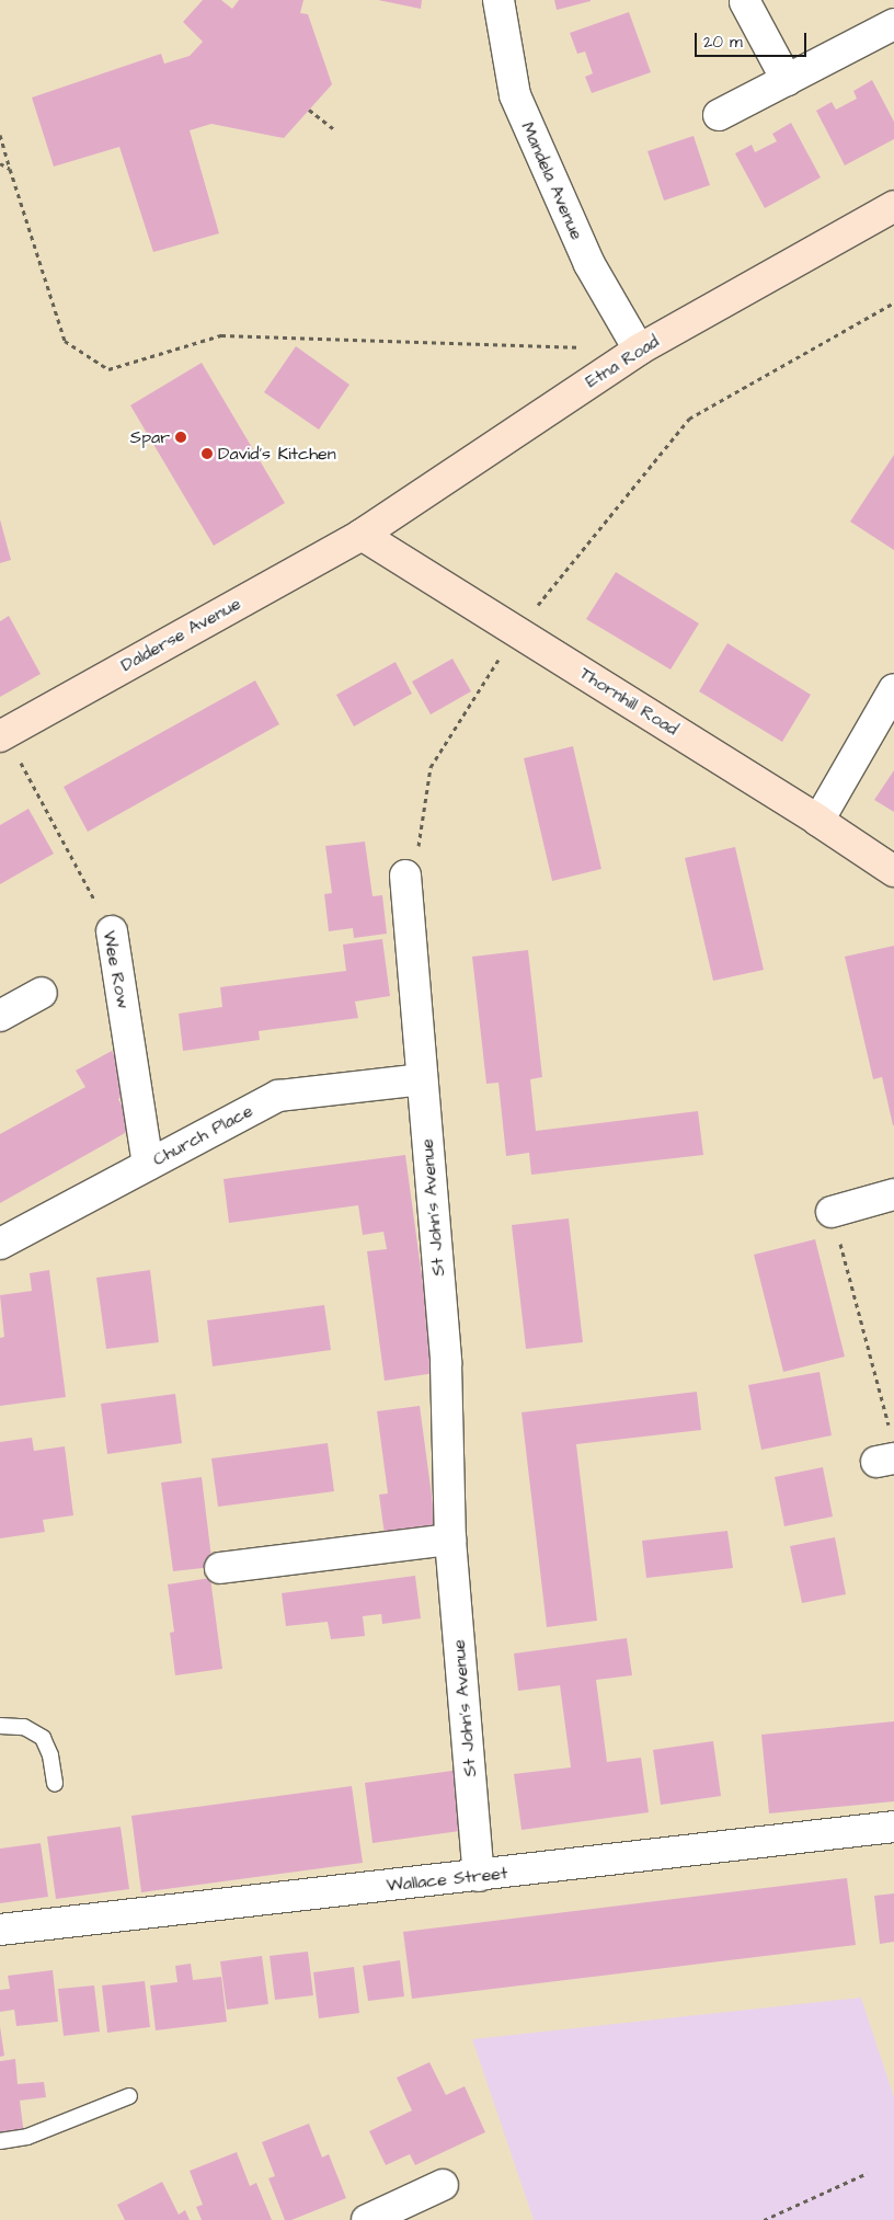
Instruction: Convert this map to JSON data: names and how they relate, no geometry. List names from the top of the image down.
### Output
{
  "streets": {
    "street": [
      "Mandela Avenue",
      "Etna Road",
      "Dalderse Avenue",
      "Thornhill Road",
      "Wee Row",
      "Church Place",
      "St John's Avenue",
      "Wallace Street"
    ]
  },
  "crossings": [
    ["Mandela Avenue", "Etna Road"],
    ["Etna Road", "Dalderse Avenue"],
    ["Etna Road", "Thornhill Road"],
    ["Dalderse Avenue", "Thornhill Road"],
    ["Dalderse Avenue", "Wee Row"],
    ["Wee Row", "Church Place"],
    ["Church Place", "St John's Avenue"],
    ["St John's Avenue", "Wallace Street"]
  ],
  "places": ["Spar", "David's Kitchen"],
  "scale_bar": "20 m"
}
